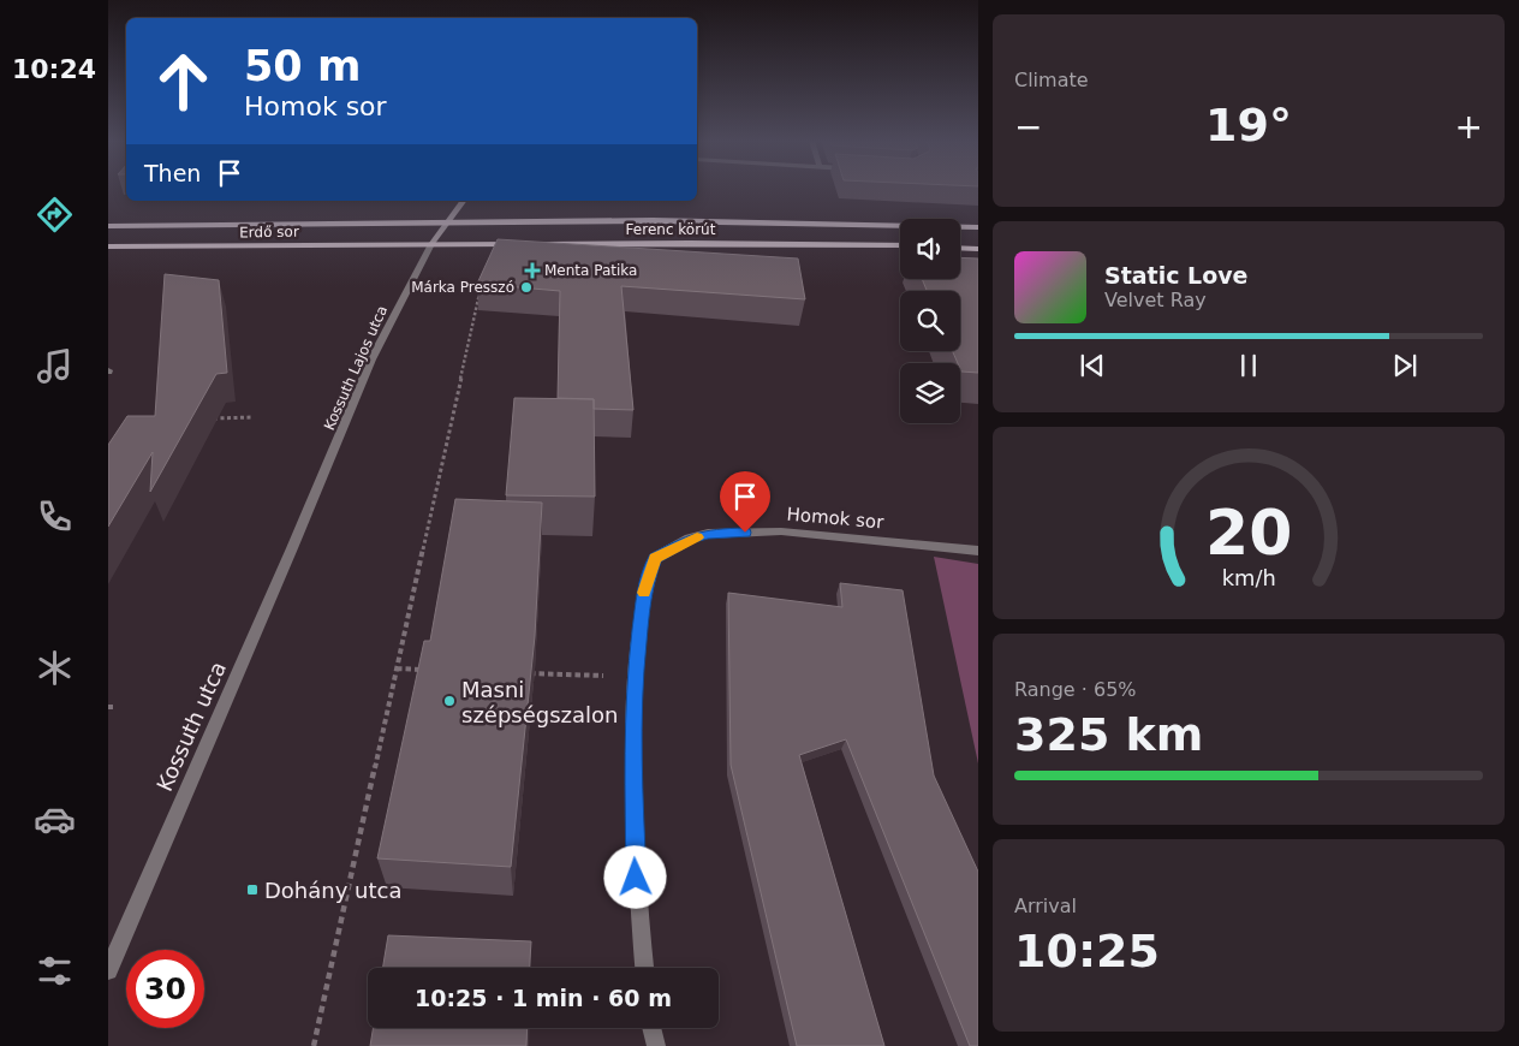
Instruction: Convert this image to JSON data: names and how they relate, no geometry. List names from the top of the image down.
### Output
{
  "streets": {
    "main road": ["Ferenc körút", "Erdő sor", "Kossuth Lajos utca"],
    "street": ["Homok sor", "Kossuth utca"]
  },
  "crossings": [
    ["Ferenc körút", "Erdő sor"],
    ["Ferenc körút", "Kossuth Lajos utca"],
    ["Erdő sor", "Kossuth Lajos utca"],
    ["Kossuth Lajos utca", "Kossuth utca"]
  ],
  "places": {
    "health": ["Menta Patika"],
    "other": ["Márka Presszó", "Masni szépségszalon"],
    "transit": ["Dohány utca"]
  },
  "page": {
    "tabs": "10:24",
    "tile": [
      "Climate",
      ["Range · 65%", "325 km"],
      ["Arrival", "10:25"]
    ],
    "turn": ["50 m", "Homok sor"],
    "heat": ["−", "19°", "+"],
    "then": "Then",
    "song": ["Static Love", "Velvet Ray"],
    "limit": "30",
    "trip": "10:25 · 1 min · 60 m",
    "gauge": ["20", "km/h"]
  }
}
